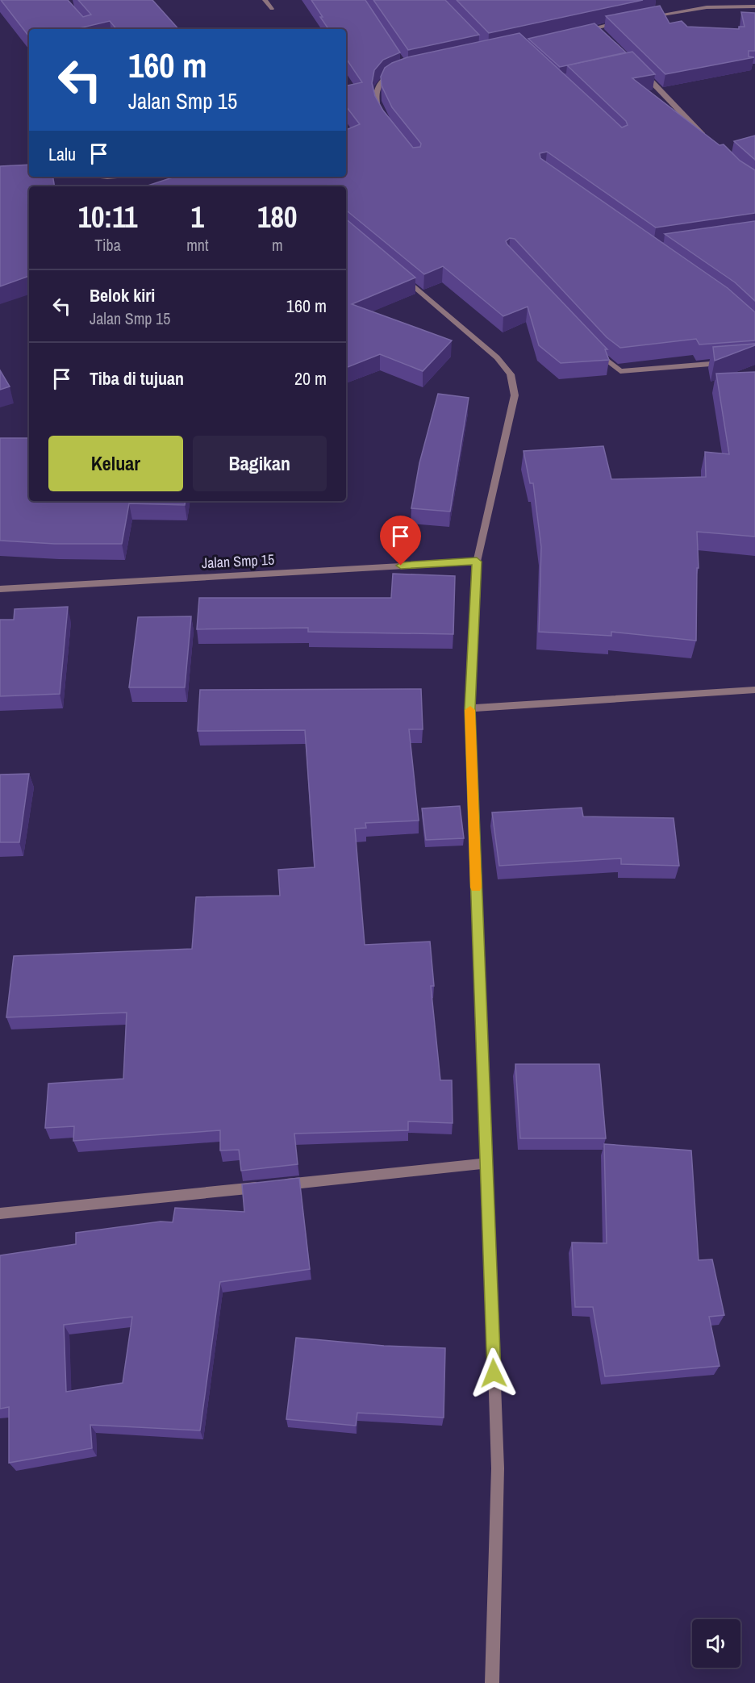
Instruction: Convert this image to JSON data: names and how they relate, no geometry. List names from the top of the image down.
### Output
{
  "streets": {
    "street": ["Jalan Smp 15"]
  },
  "page": {
    "turn": ["160 m", "Jalan Smp 15"],
    "then": "Lalu",
    "eta": [
      "10:11",
      "Tiba",
      "1",
      "mnt",
      "180",
      "m"
    ],
    "list": [
      {
        "name": "Belok kiri",
        "note": "Jalan Smp 15",
        "value": "160 m"
      },
      {
        "name": "Tiba di tujuan",
        "value": "20 m"
      }
    ],
    "buttons": ["Keluar", "Bagikan"]
  }
}
